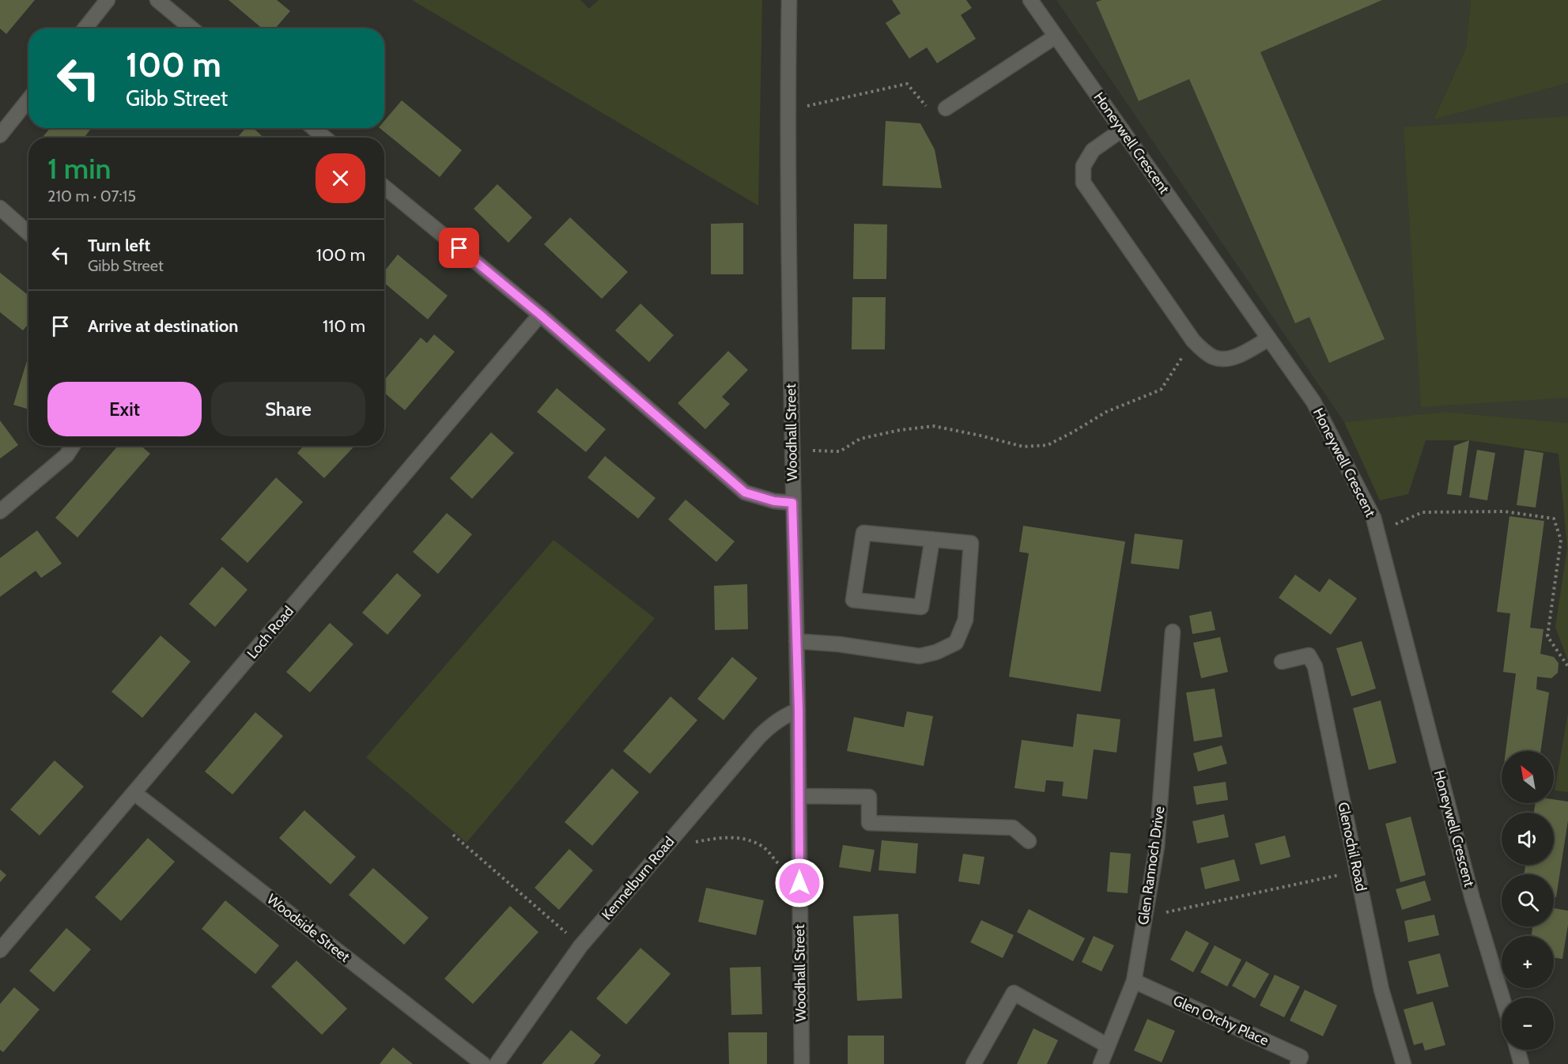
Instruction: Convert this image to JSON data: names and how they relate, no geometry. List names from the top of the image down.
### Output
{
  "streets": {
    "street": [
      "Honeywell Crescent",
      "Woodhall Street",
      "Loch Road",
      "Glenochil Road",
      "Glen Rannoch Drive",
      "Kennelburn Road",
      "Woodside Street",
      "Glen Orchy Place"
    ]
  },
  "crossings": [
    ["Woodhall Street", "Kennelburn Road"],
    ["Loch Road", "Woodside Street"],
    ["Glen Rannoch Drive", "Glen Orchy Place"]
  ],
  "north": "top left",
  "page": {
    "turn": ["100 m", "Gibb Street"],
    "heading": ["1 min", "210 m · 07:15"],
    "list": [
      {
        "name": "Turn left",
        "note": "Gibb Street",
        "value": "100 m"
      },
      {
        "name": "Arrive at destination",
        "value": "110 m"
      }
    ],
    "buttons": ["Exit", "Share"],
    "map_buttons": ["+", "−"]
  }
}
